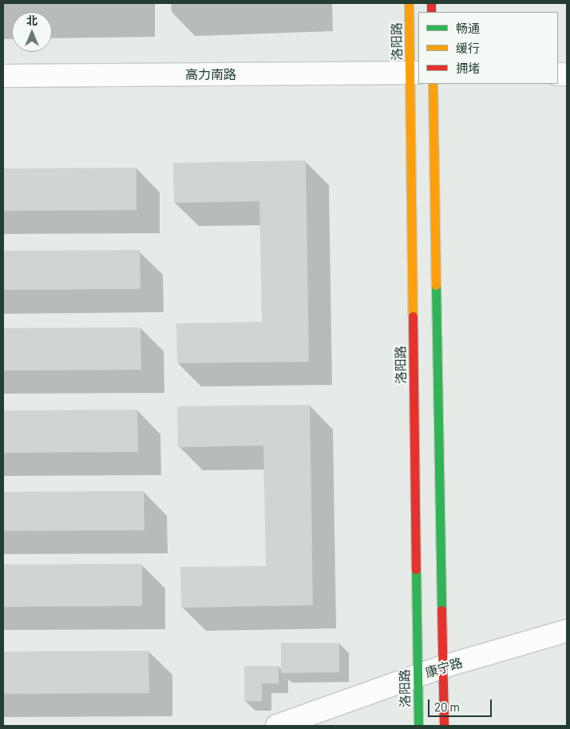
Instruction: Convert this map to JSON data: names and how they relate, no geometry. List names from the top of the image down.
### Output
{
  "streets": {
    "street": ["洛阳路", "高力南路", "康宁路"]
  },
  "crossings": [
    ["洛阳路", "高力南路"],
    ["洛阳路", "康宁路"]
  ],
  "legend": ["畅通", "缓行", "拥堵"],
  "scale_bar": "20 m",
  "north": "top"
}
